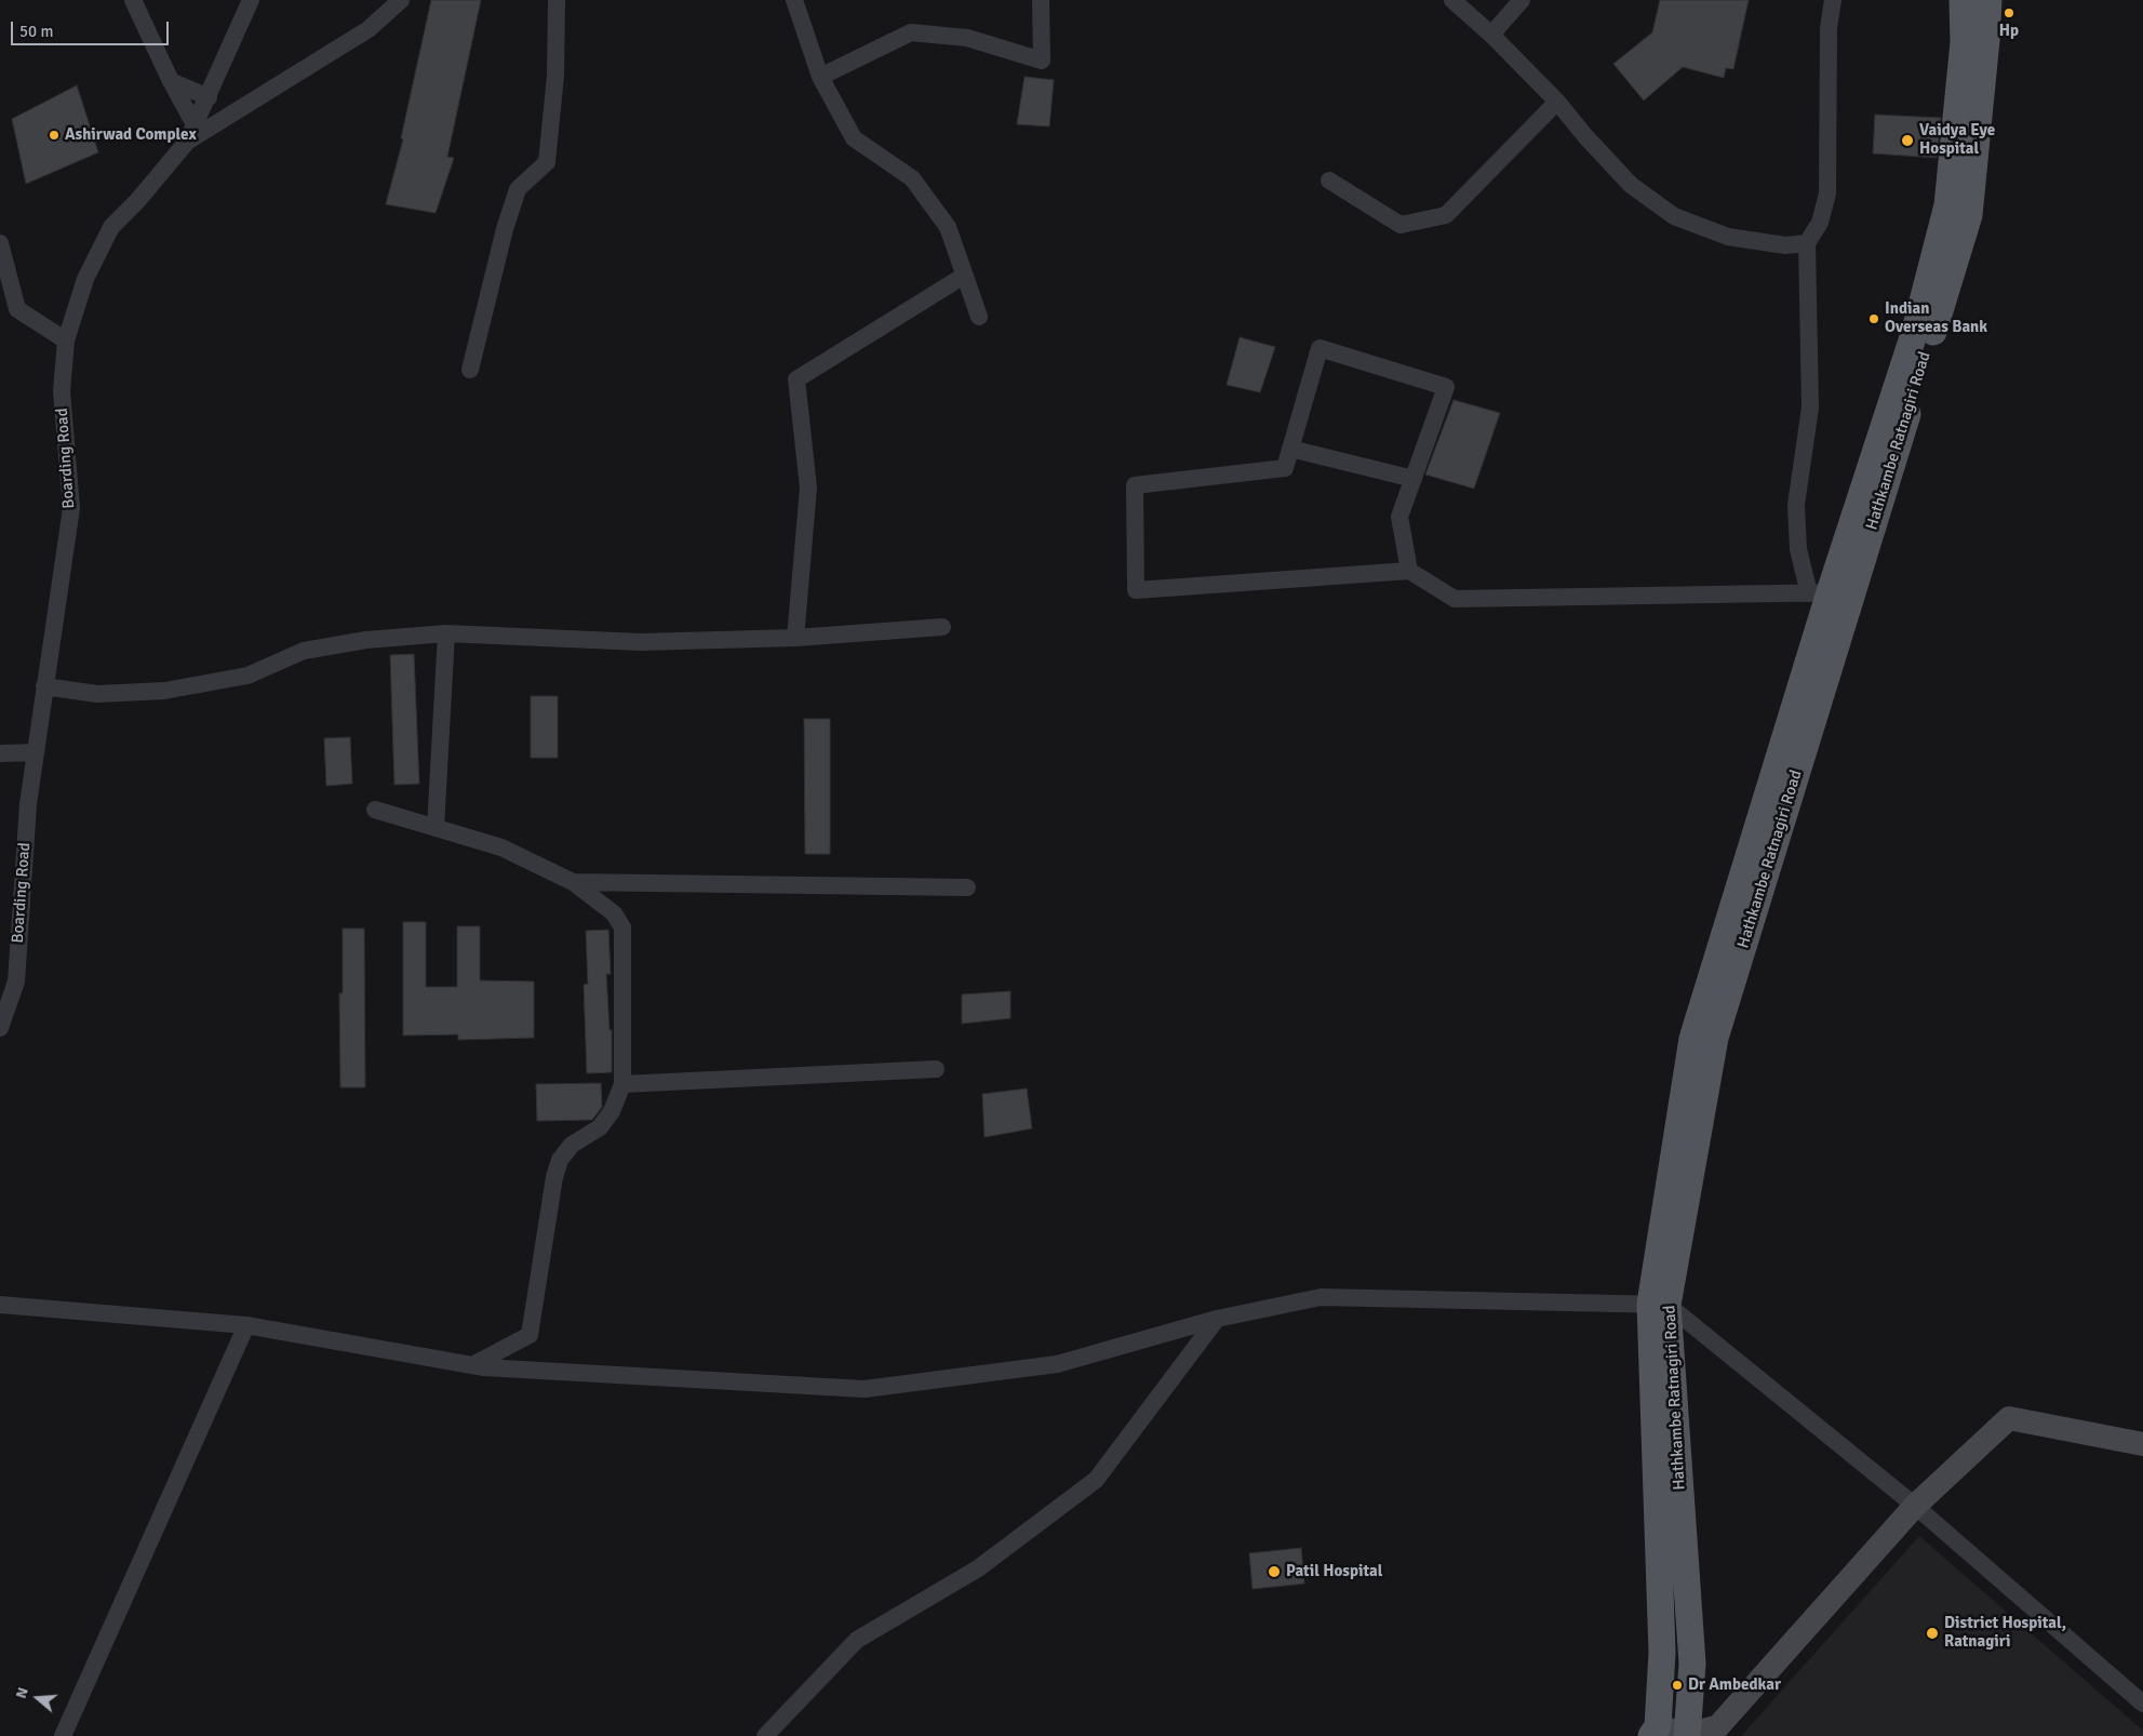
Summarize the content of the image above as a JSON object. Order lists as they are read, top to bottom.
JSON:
{
  "streets": {
    "main road": ["Hathkambe Ratnagiri Road"],
    "street": ["Boarding Road"]
  },
  "places": [
    "Hp",
    "Ashirwad Complex",
    "Vaidya Eye Hospital",
    "Indian Overseas Bank",
    "Patil Hospital",
    "District Hospital, Ratnagiri",
    "Dr Ambedkar"
  ],
  "scale_bar": "50 m",
  "north": "left"
}
